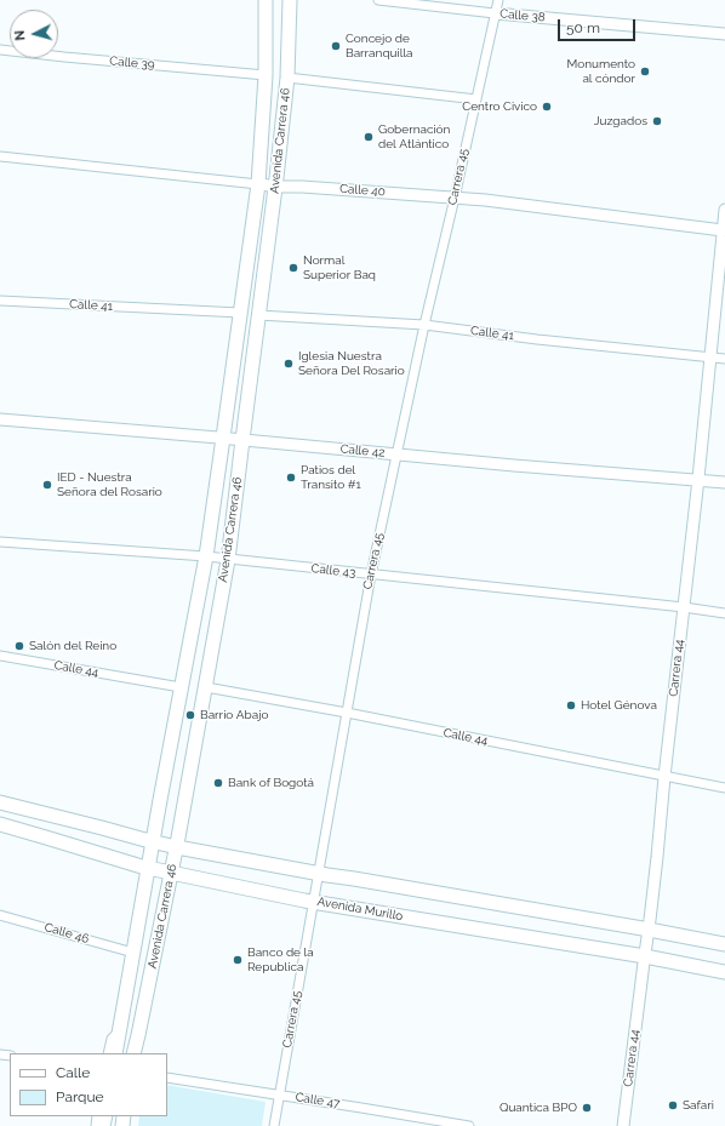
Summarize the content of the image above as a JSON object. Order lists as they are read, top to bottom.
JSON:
{
  "streets": {
    "main road": ["Avenida Carrera 46", "Avenida Murillo"],
    "street": [
      "Calle 38",
      "Calle 39",
      "Carrera 45",
      "Calle 40",
      "Calle 41",
      "Calle 42",
      "Calle 43",
      "Carrera 44",
      "Calle 44",
      "Calle 46",
      "Calle 47"
    ]
  },
  "crossings": [
    ["Calle 38", "Carrera 45"],
    ["Calle 39", "Avenida Carrera 46"],
    ["Avenida Carrera 46", "Calle 40"],
    ["Avenida Carrera 46", "Calle 41"],
    ["Avenida Carrera 46", "Calle 42"],
    ["Avenida Carrera 46", "Calle 43"],
    ["Avenida Carrera 46", "Calle 44"],
    ["Avenida Carrera 46", "Avenida Murillo"],
    ["Avenida Carrera 46", "Calle 46"],
    ["Carrera 45", "Calle 40"],
    ["Carrera 45", "Calle 41"],
    ["Carrera 45", "Calle 42"],
    ["Carrera 45", "Calle 43"],
    ["Carrera 45", "Calle 44"],
    ["Carrera 45", "Avenida Murillo"],
    ["Carrera 45", "Calle 47"],
    ["Calle 40", "Carrera 44"],
    ["Calle 41", "Carrera 44"],
    ["Calle 42", "Carrera 44"],
    ["Calle 43", "Carrera 44"],
    ["Carrera 44", "Calle 44"],
    ["Carrera 44", "Avenida Murillo"]
  ],
  "places": [
    "Concejo de Barranquilla",
    "Monumento al cóndor",
    "Centro Civico",
    "Juzgados",
    "Gobernación del Atlántico",
    "Normal Superior Baq",
    "Iglesia Nuestra Señora Del Rosario",
    "Patios del Transito #1",
    "IED - Nuestra Señora del Rosario",
    "Salón del Reino",
    "Hotel Génova",
    "Barrio Abajo",
    "Bank of Bogotá",
    "Banco de la Republica",
    "Safari",
    "Quantica BPO"
  ],
  "legend": ["Calle", "Parque"],
  "scale_bar": "50 m",
  "north": "left"
}
